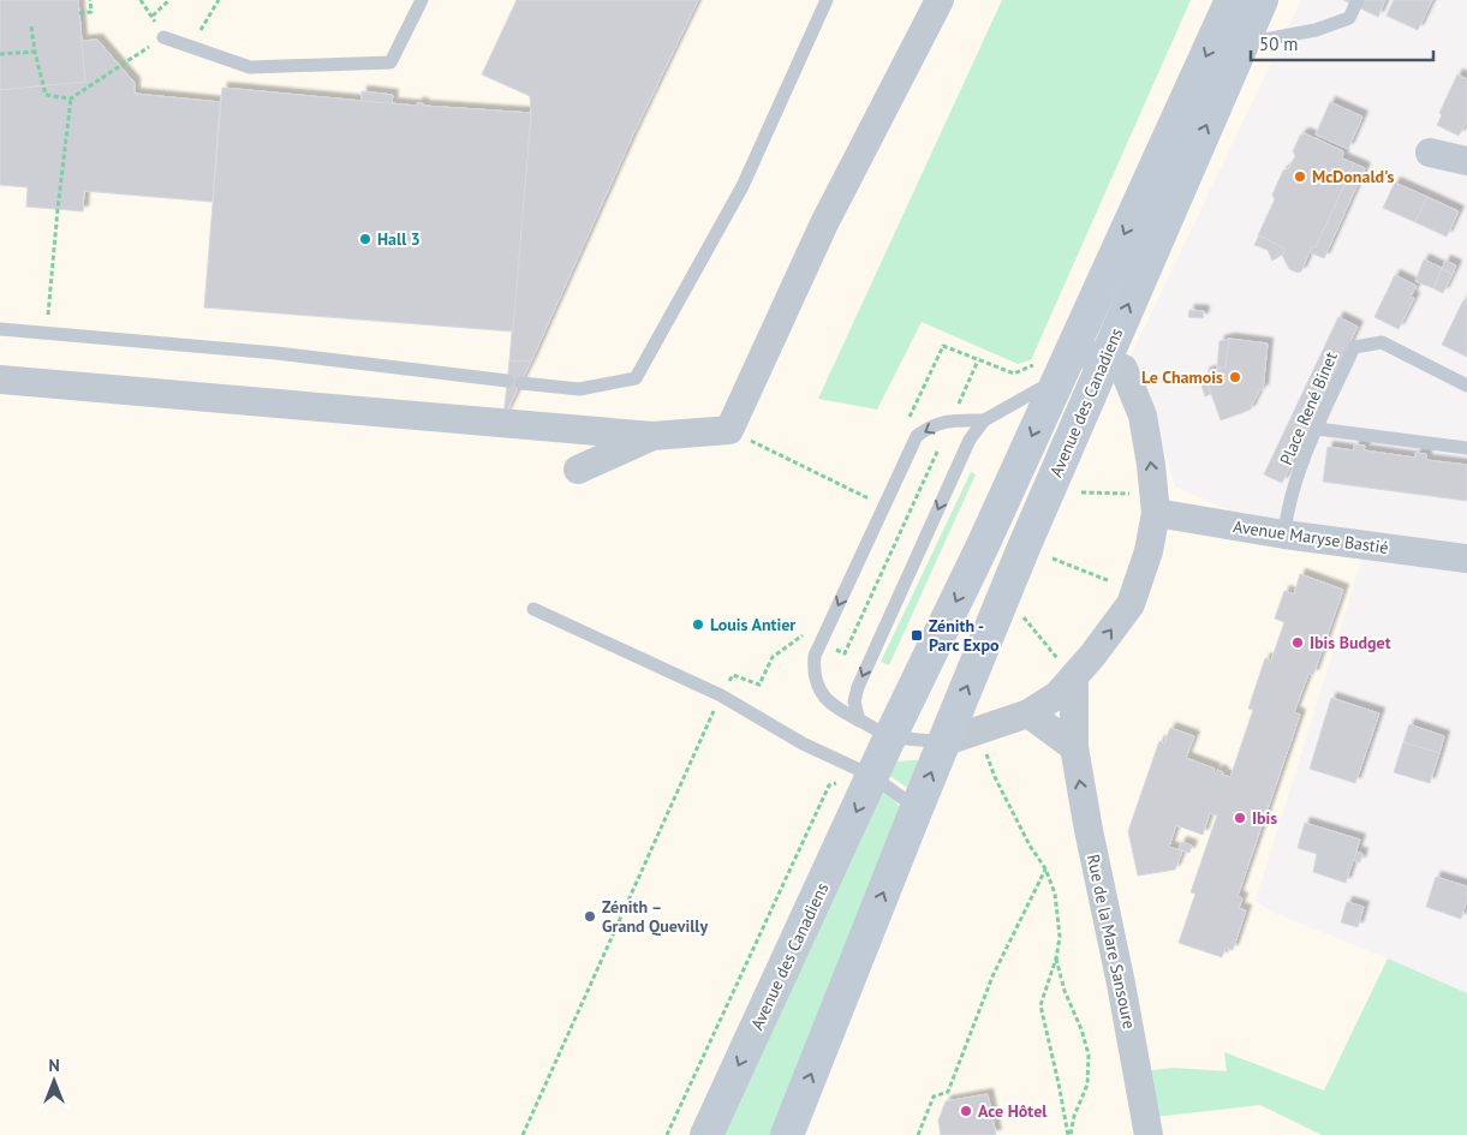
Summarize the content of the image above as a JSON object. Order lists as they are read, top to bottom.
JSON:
{
  "streets": {
    "main road": ["Avenue des Canadiens"],
    "street": ["Avenue Maryse Bastié", "Rue de la Mare Sansoure"],
    "lane": ["Place René Binet"]
  },
  "crossings": [
    ["Place René Binet", "Avenue Maryse Bastié"]
  ],
  "one_way": ["Rue de la Mare Sansoure"],
  "places": {
    "other": [
      "McDonald's",
      "Hall 3",
      "Le Chamois",
      "Louis Antier",
      "Ibis Budget",
      "Ibis",
      "Zénith – Grand Quevilly",
      "Ace Hôtel"
    ],
    "transit": ["Zénith - Parc Expo"]
  },
  "scale_bar": "50 m",
  "north": "top"
}
